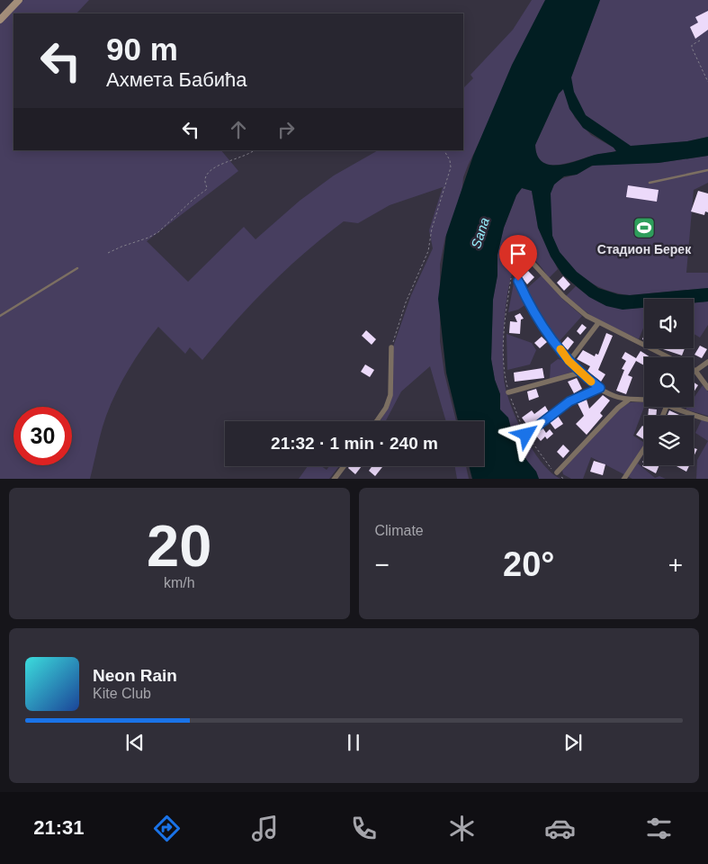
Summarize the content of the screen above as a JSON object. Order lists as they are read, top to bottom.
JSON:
{
  "water": ["Sana"],
  "places": {
    "sports": ["Стадион Берек"]
  },
  "page": {
    "turn": ["90 m", "Ахмета Бабића"],
    "limit": "30",
    "trip": "21:32 · 1 min · 240 m",
    "tile": [
      ["20", "km/h"],
      "Climate"
    ],
    "heat": ["−", "20°", "+"],
    "song": ["Neon Rain", "Kite Club"],
    "tabs": "21:31"
  }
}
